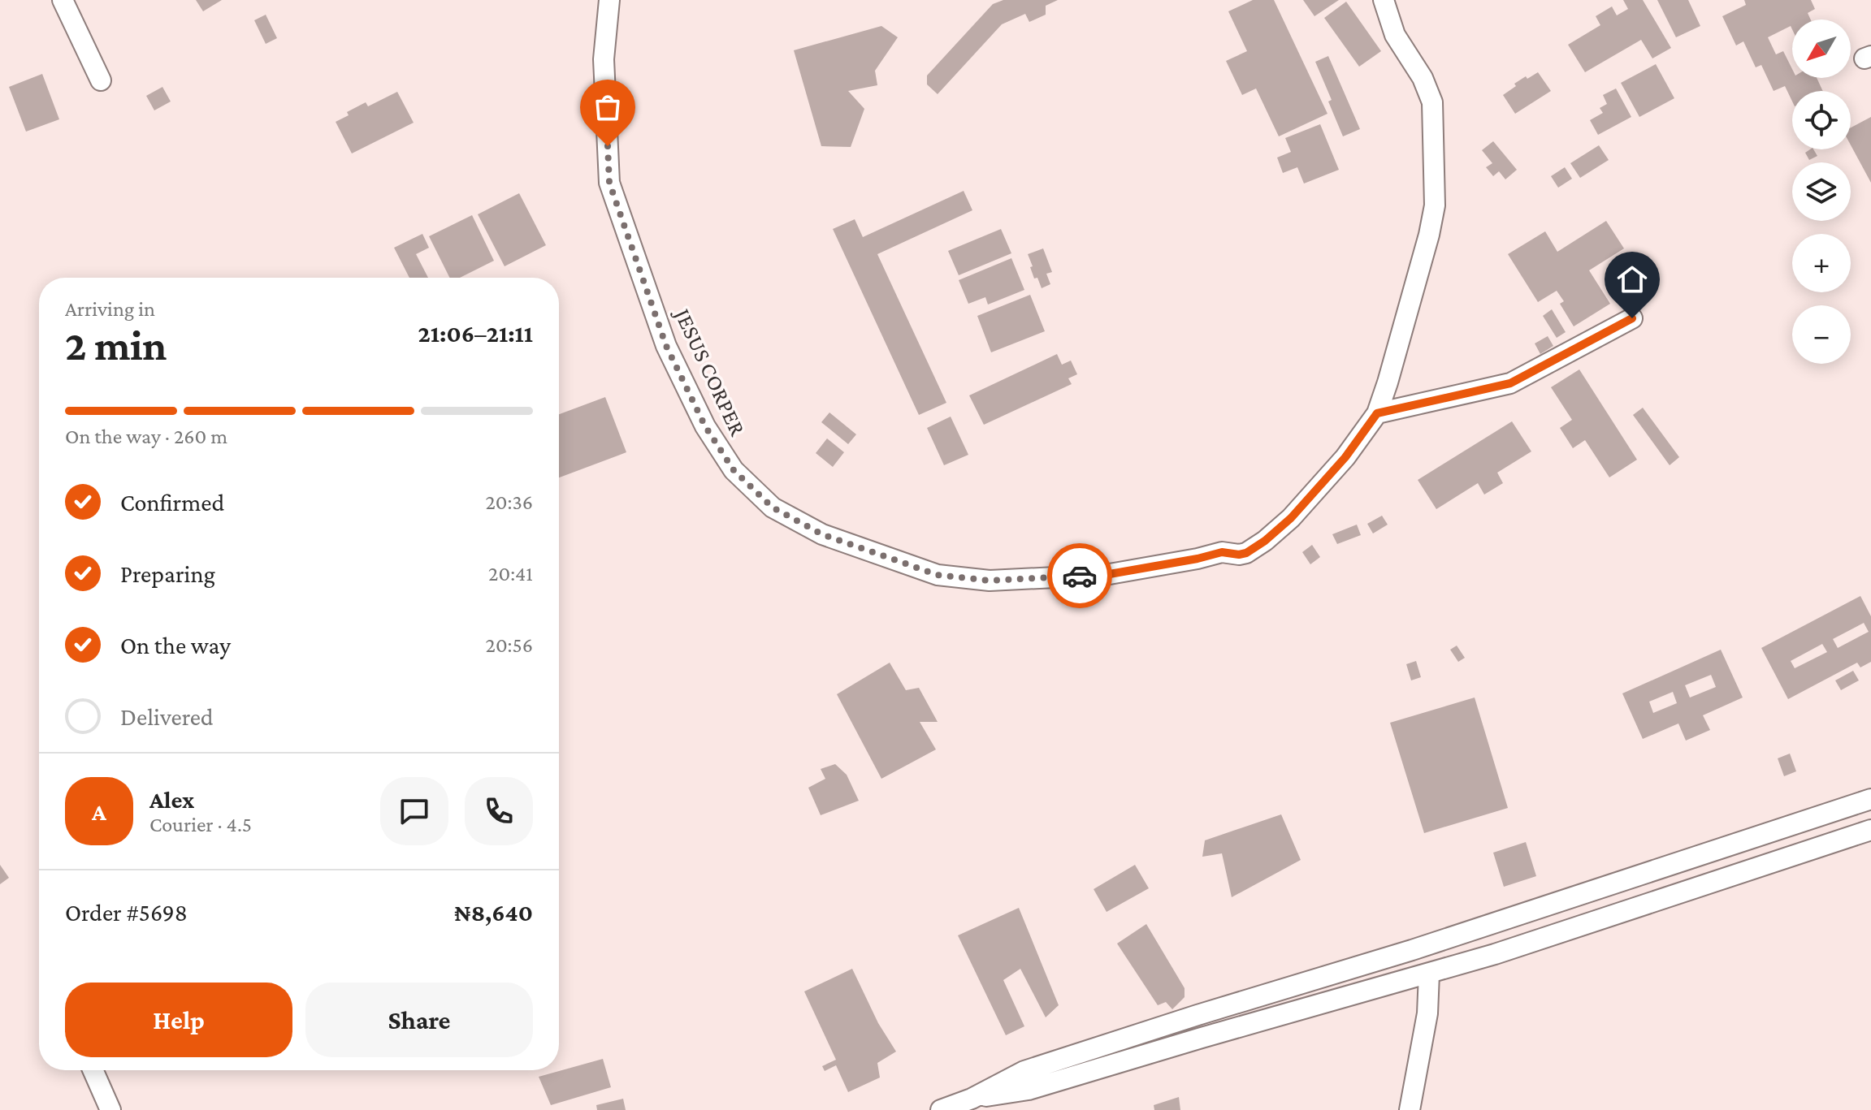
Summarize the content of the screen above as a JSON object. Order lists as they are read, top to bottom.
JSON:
{
  "streets": {
    "street": ["JESUS CORPER"]
  },
  "north": "bottom left",
  "page": {
    "map_buttons": ["+", "−"],
    "heading": ["2 min", "Arriving in", "21:06–21:11"],
    "panel": [
      "Alex",
      "Courier · 4.5",
      "Order #5698",
      "₦8,640"
    ],
    "bar": "On the way · 260 m",
    "list": [
      ["Confirmed", "20:36"],
      ["Preparing", "20:41"],
      ["On the way", "20:56"],
      "Delivered"
    ],
    "round": "A",
    "buttons": ["Help", "Share"]
  }
}
